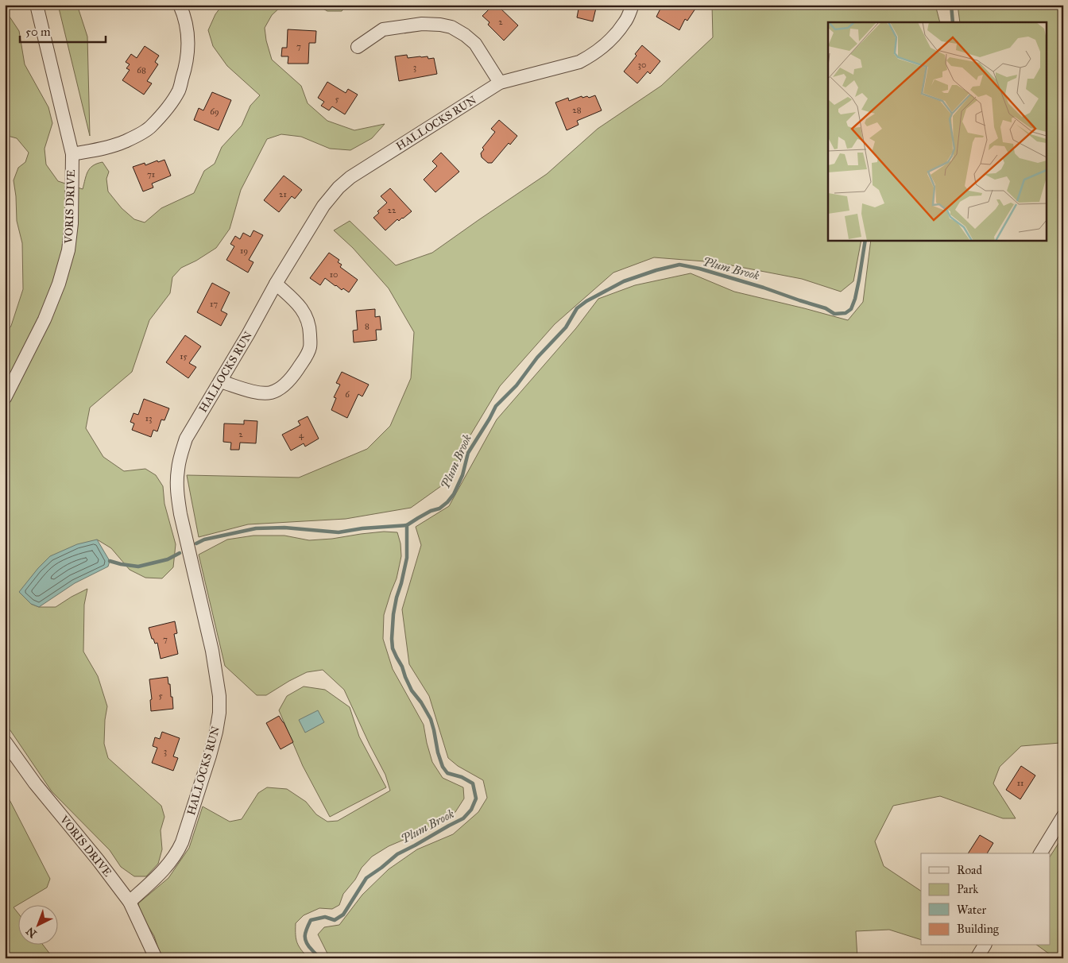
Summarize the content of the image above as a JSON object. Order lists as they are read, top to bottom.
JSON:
{
  "streets": {
    "street": ["HALLOCKS RUN", "VORIS DRIVE"]
  },
  "crossings": [
    ["HALLOCKS RUN", "VORIS DRIVE"]
  ],
  "water": ["Plum Brook"],
  "house_numbers": [
    "2",
    "7",
    "30",
    "3",
    "68",
    "5",
    "28",
    "69",
    "71",
    "21",
    "22",
    "19",
    "10",
    "17",
    "8",
    "15",
    "6",
    "13",
    "2",
    "4",
    "7",
    "5",
    "3",
    "11"
  ],
  "legend": [
    "Road",
    "Park",
    "Water",
    "Building"
  ],
  "scale_bar": "50 m",
  "north": "bottom left"
}
